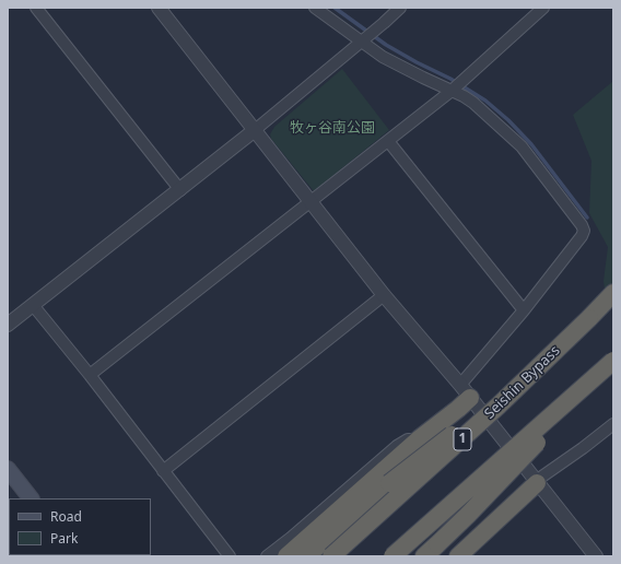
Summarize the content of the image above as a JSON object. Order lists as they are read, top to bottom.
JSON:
{
  "streets": {
    "highway": ["Seishin Bypass", "1"]
  },
  "crossings": [
    ["Seishin Bypass", "1"]
  ],
  "parks": ["牧ヶ谷南公園"],
  "legend": ["Road", "Park"]
}
